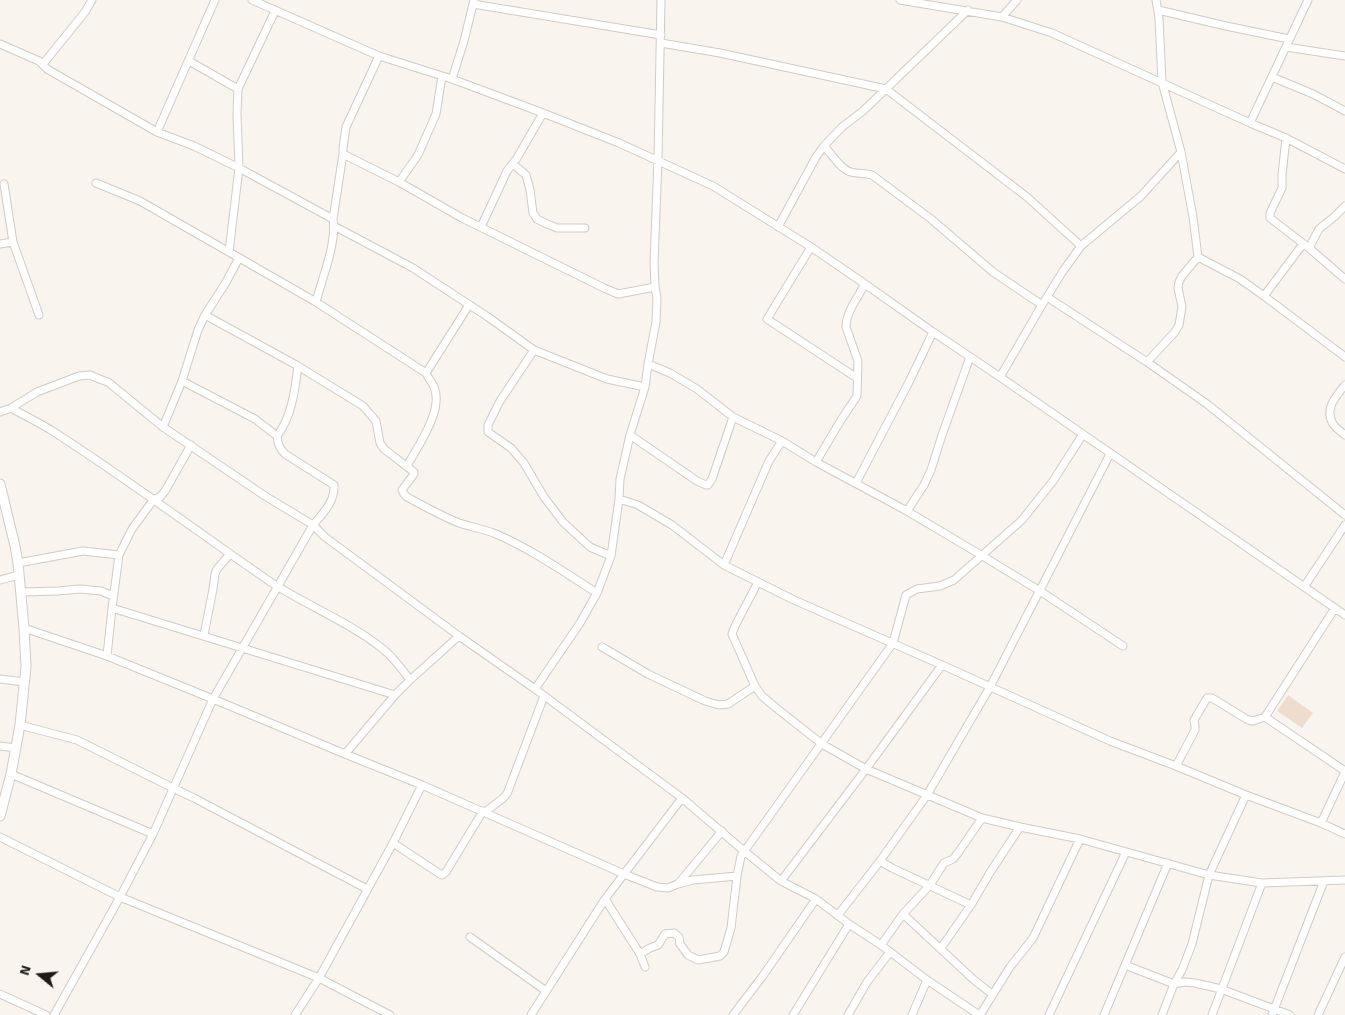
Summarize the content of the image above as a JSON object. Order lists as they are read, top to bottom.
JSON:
{
  "north": "left"
}
